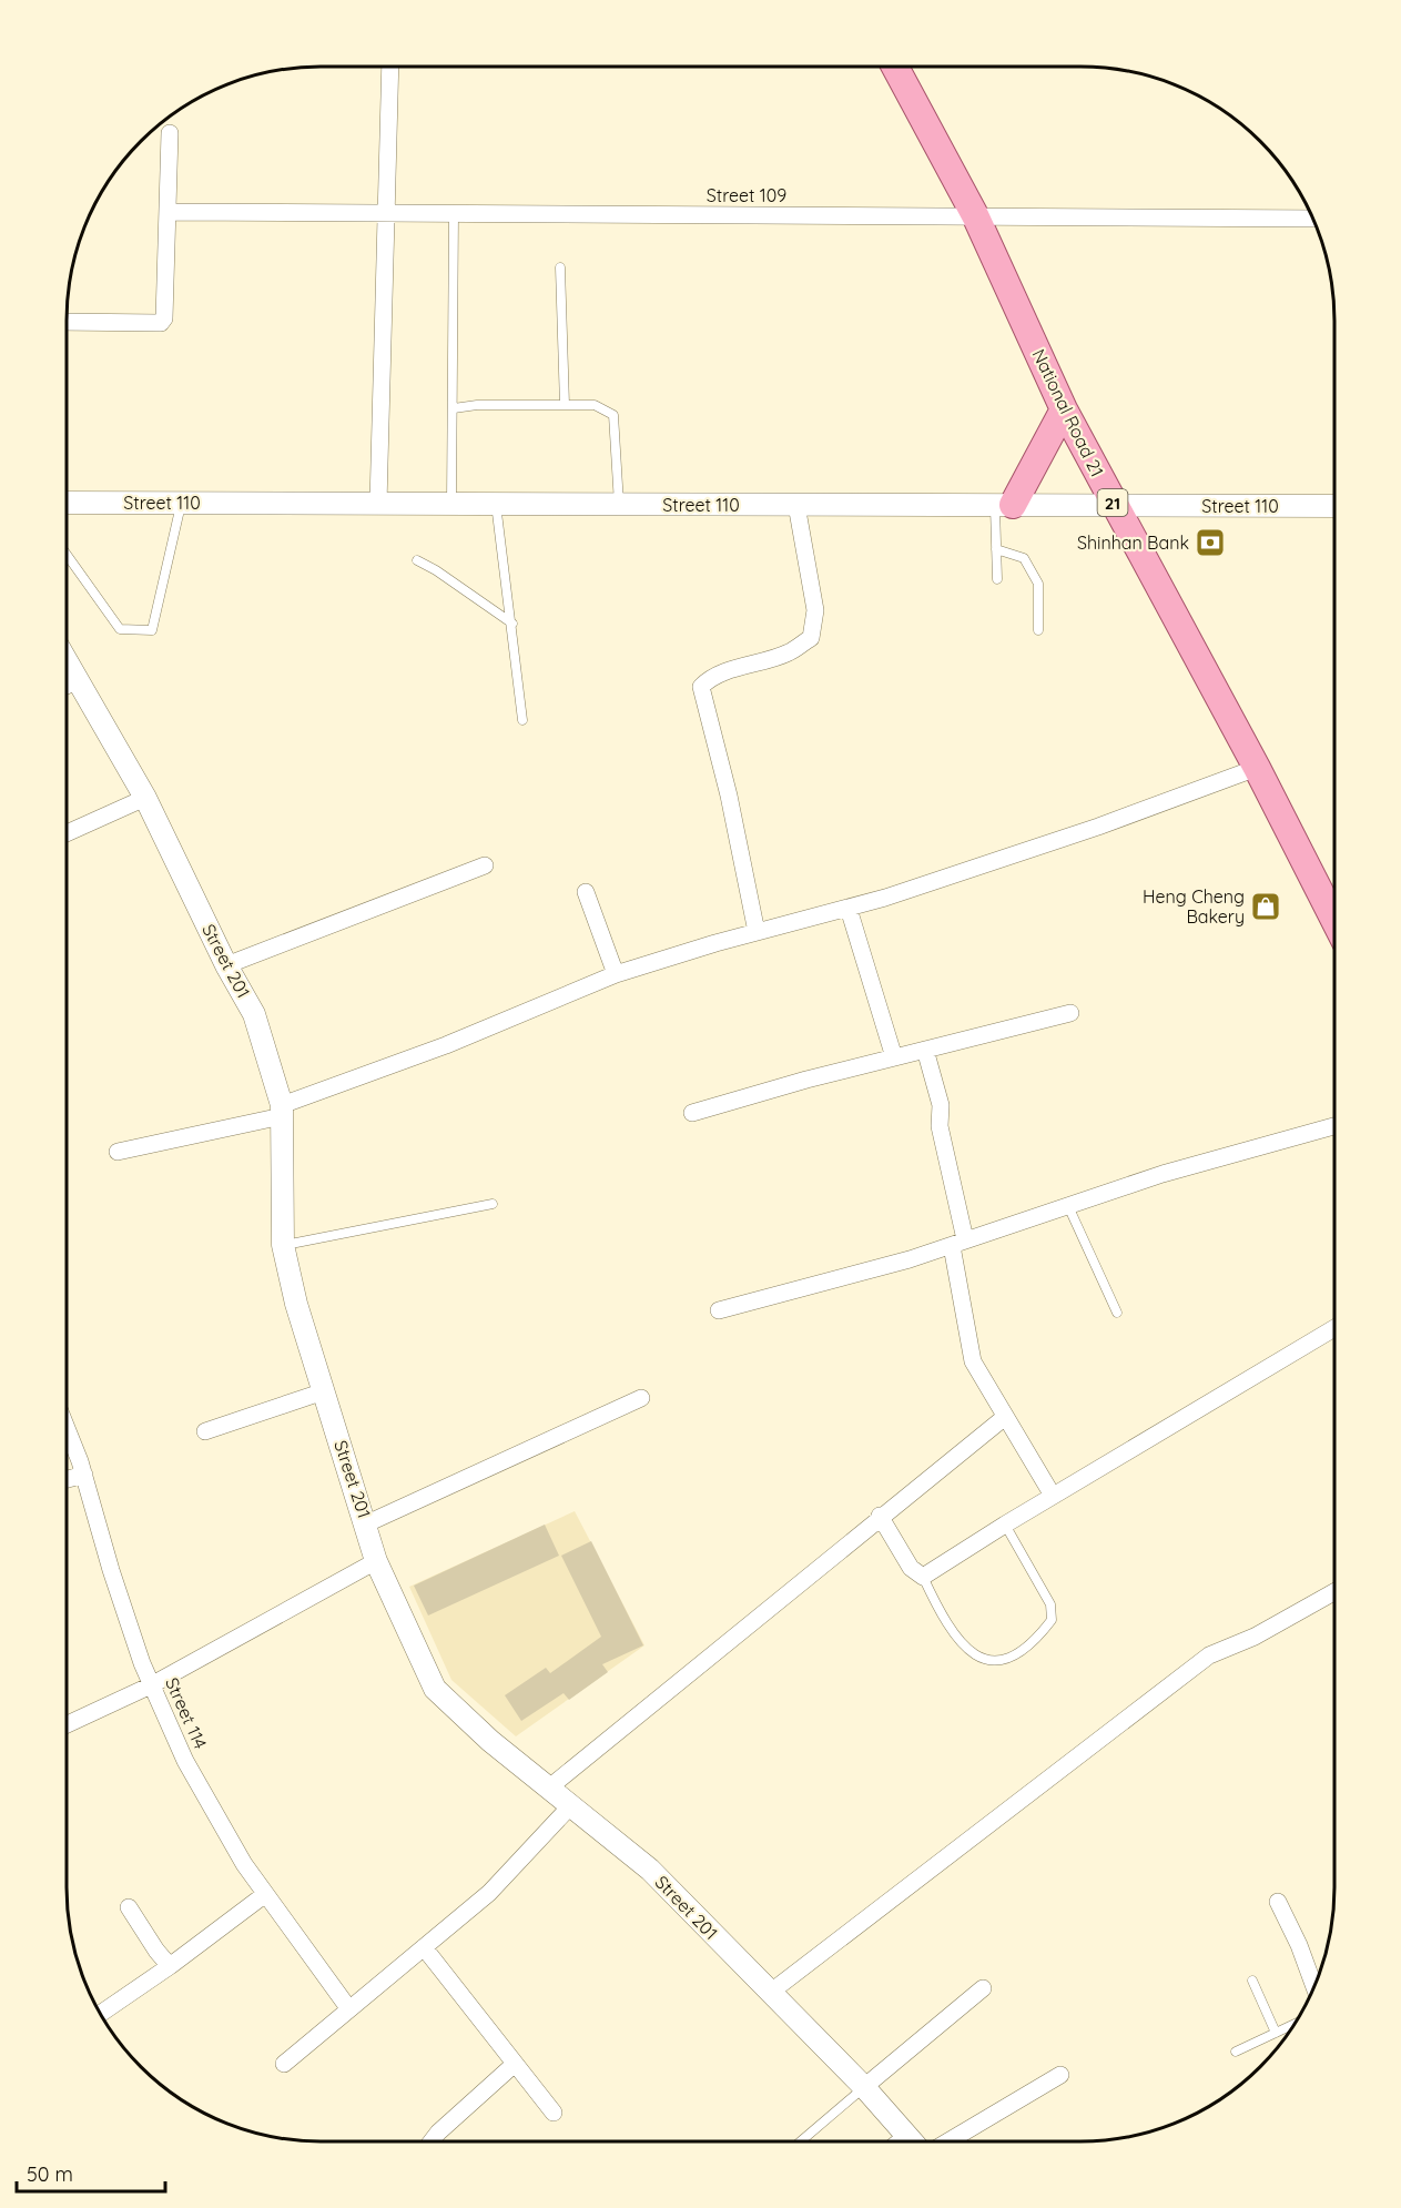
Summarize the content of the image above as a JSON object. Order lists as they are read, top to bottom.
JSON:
{
  "streets": {
    "main road": ["National Road 21", "21"],
    "street": [
      "Street 109",
      "Street 110",
      "Street 201",
      "Street 114"
    ]
  },
  "crossings": [
    ["Street 109", "National Road 21"],
    ["National Road 21", "Street 110"]
  ],
  "places": {
    "bank": ["Shinhan Bank"],
    "shop": ["Heng Cheng Bakery"]
  },
  "scale_bar": "50 m"
}
